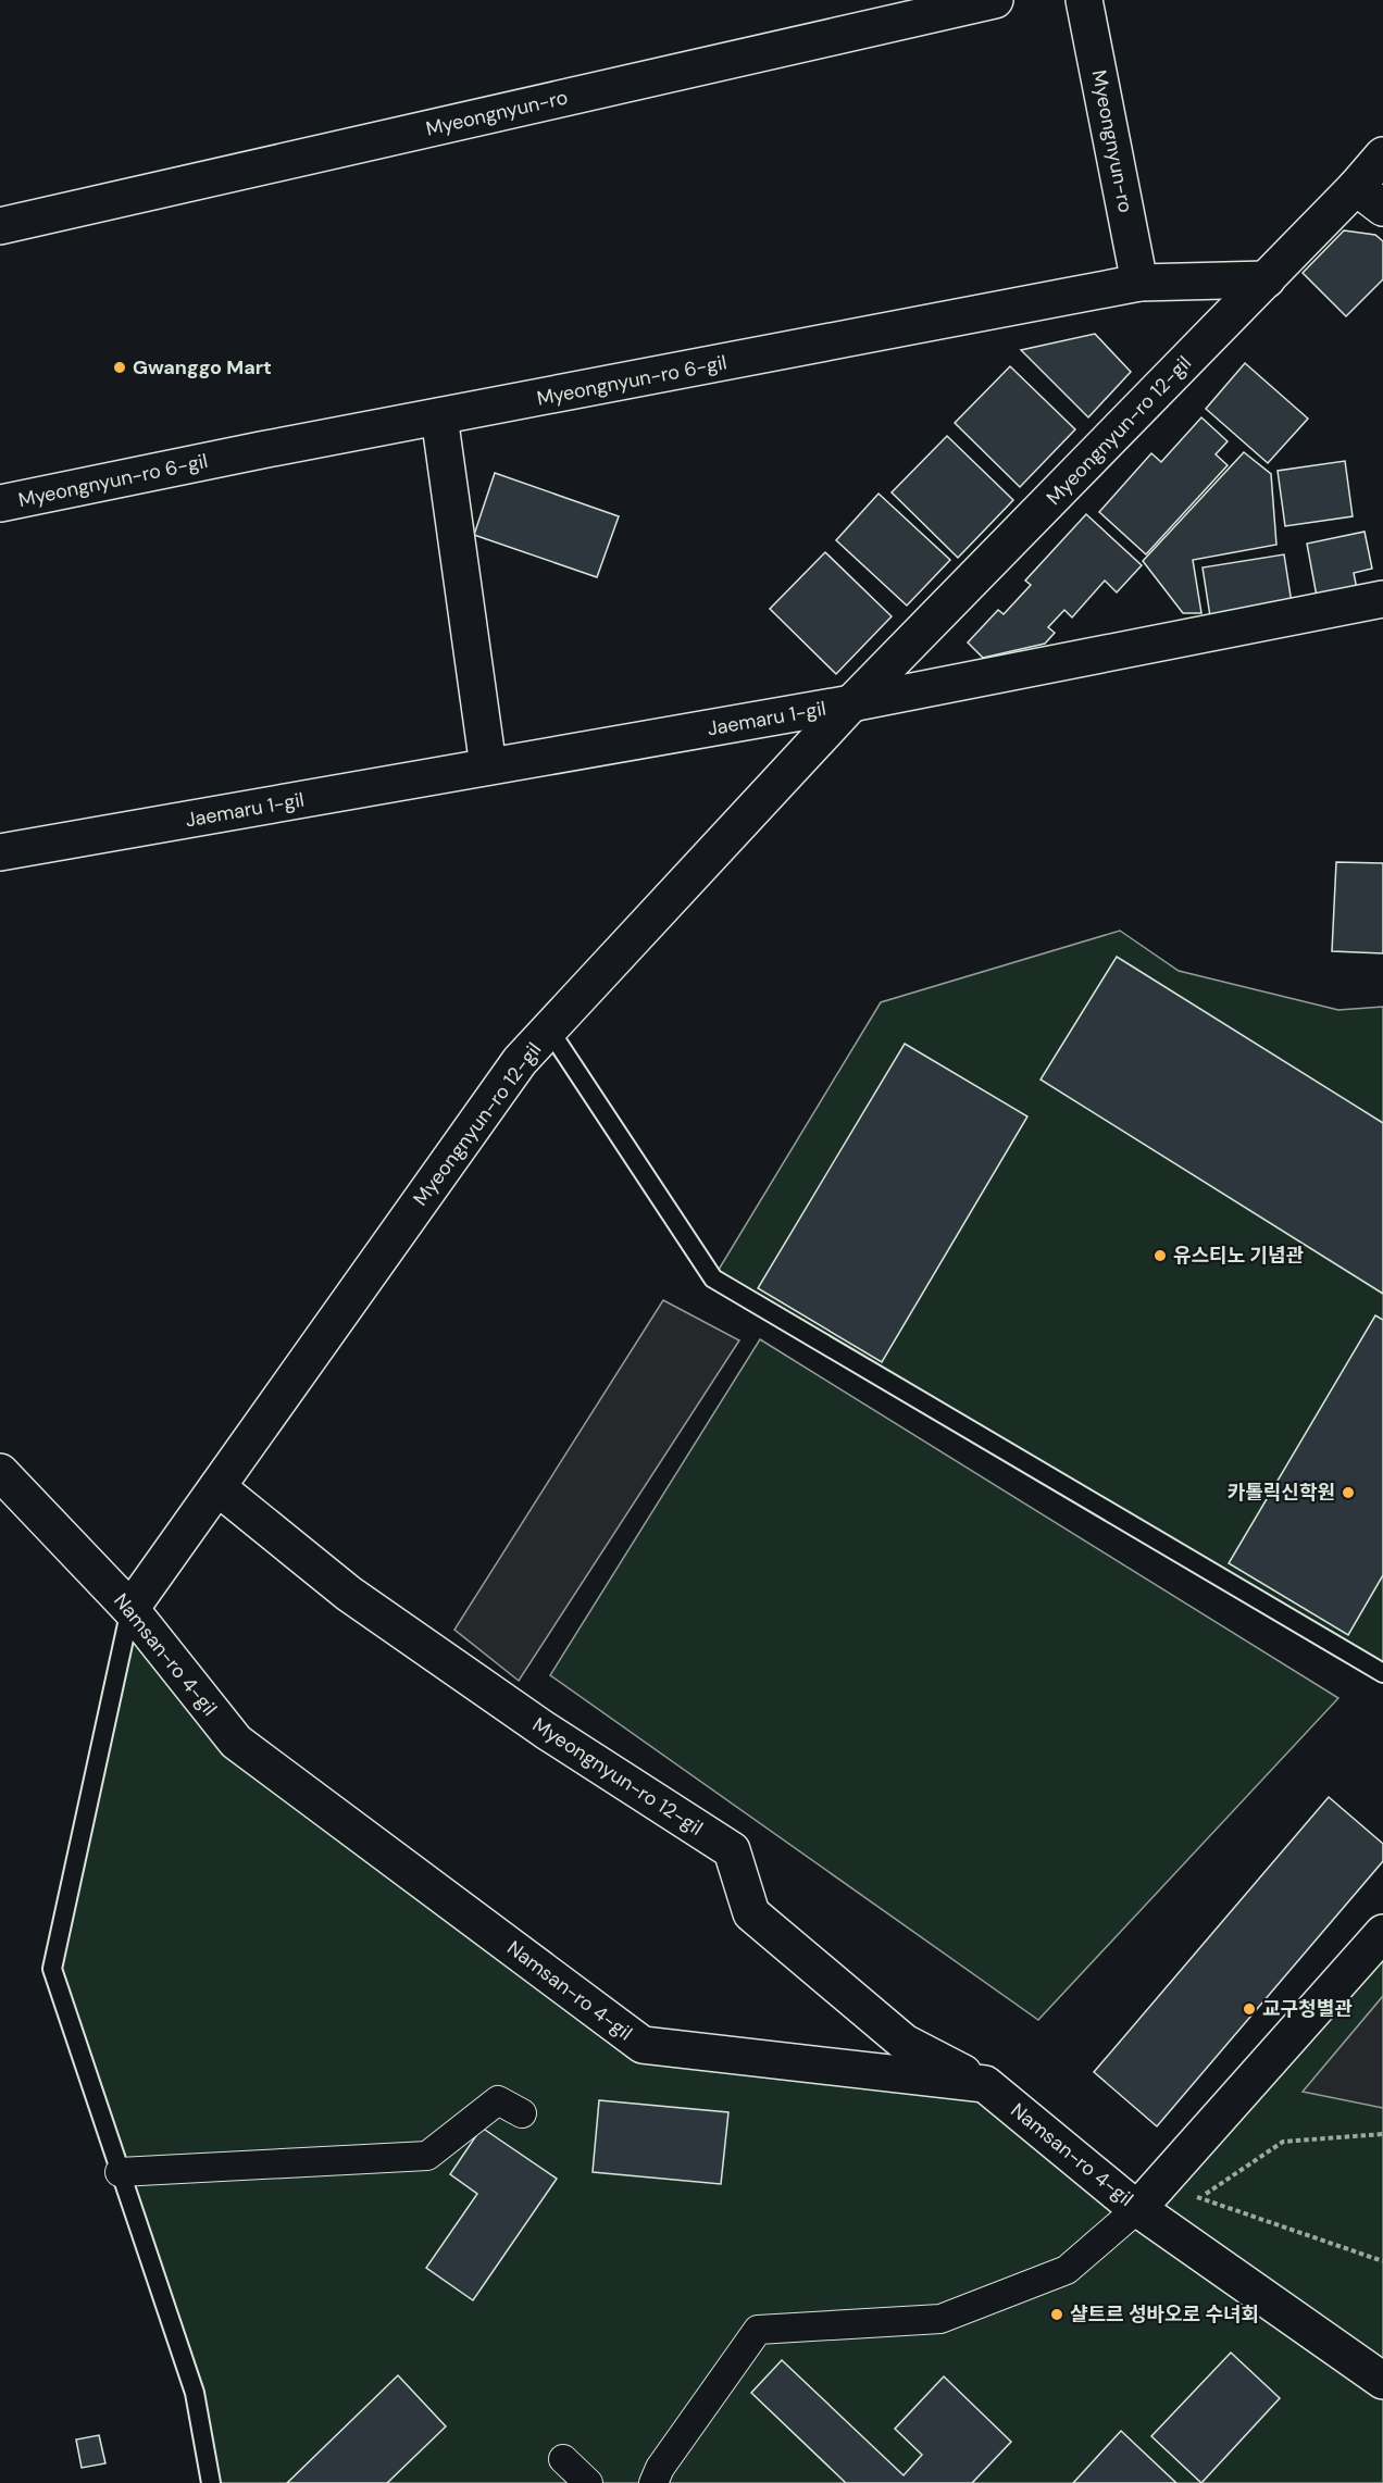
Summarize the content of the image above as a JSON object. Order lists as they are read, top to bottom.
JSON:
{
  "streets": {
    "street": [
      "Myeongnyun-ro",
      "Myeongnyun-ro 6-gil",
      "Myeongnyun-ro 12-gil",
      "Jaemaru 1-gil",
      "Namsan-ro 4-gil"
    ]
  },
  "crossings": [
    ["Myeongnyun-ro", "Myeongnyun-ro 6-gil"],
    ["Myeongnyun-ro 6-gil", "Myeongnyun-ro 12-gil"],
    ["Myeongnyun-ro 12-gil", "Jaemaru 1-gil"],
    ["Myeongnyun-ro 12-gil", "Namsan-ro 4-gil"]
  ],
  "places": [
    "Gwanggo Mart",
    "유스티노 기념관",
    "카톨릭신학원",
    "교구청별관",
    "샬트르 성바오로 수녀회"
  ]
}
